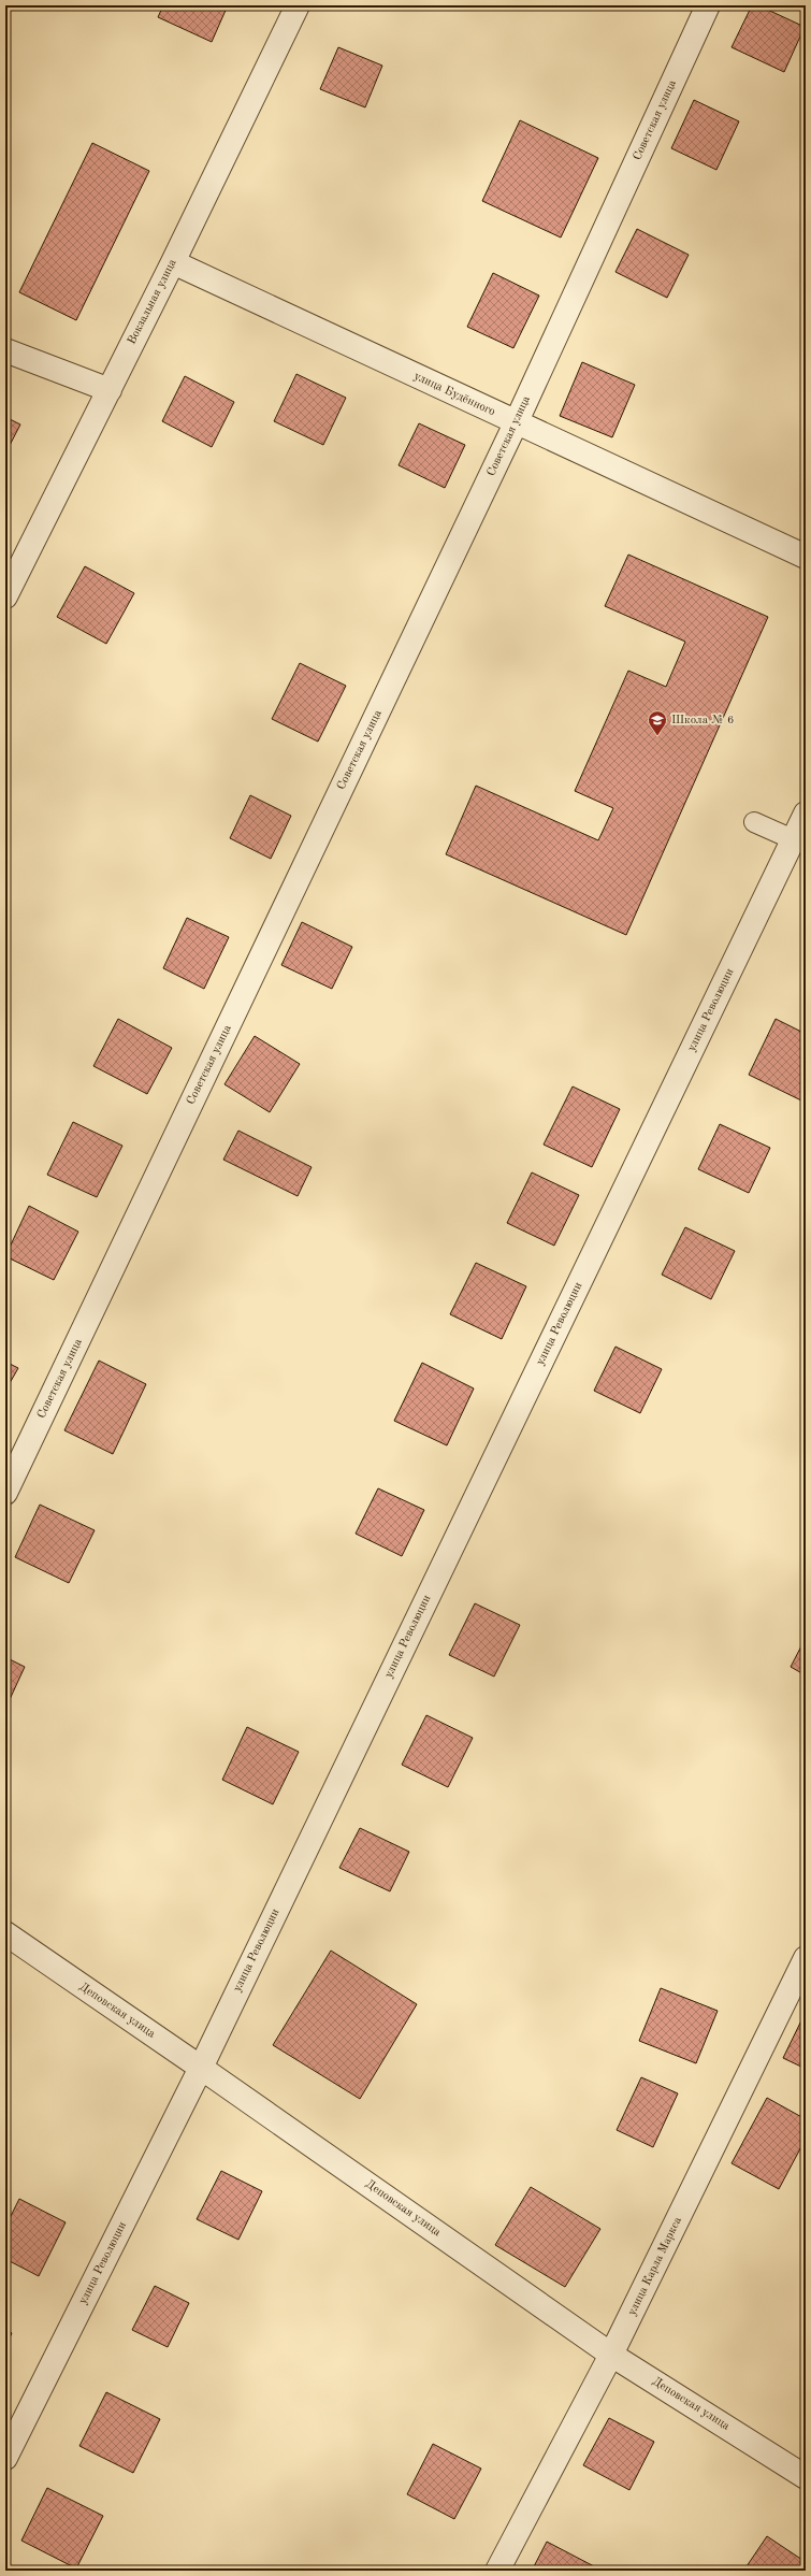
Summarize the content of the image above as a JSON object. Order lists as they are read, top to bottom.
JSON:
{
  "streets": {
    "street": [
      "Советская улица",
      "Вокзальная улица",
      "улица Будённого",
      "улица Революции",
      "Деповская улица",
      "улица Карла Маркса"
    ]
  },
  "crossings": [
    ["Советская улица", "улица Будённого"],
    ["Вокзальная улица", "улица Будённого"],
    ["улица Революции", "Деповская улица"],
    ["Деповская улица", "улица Карла Маркса"]
  ],
  "places": {
    "school or university": ["Школа № 6"]
  }
}
